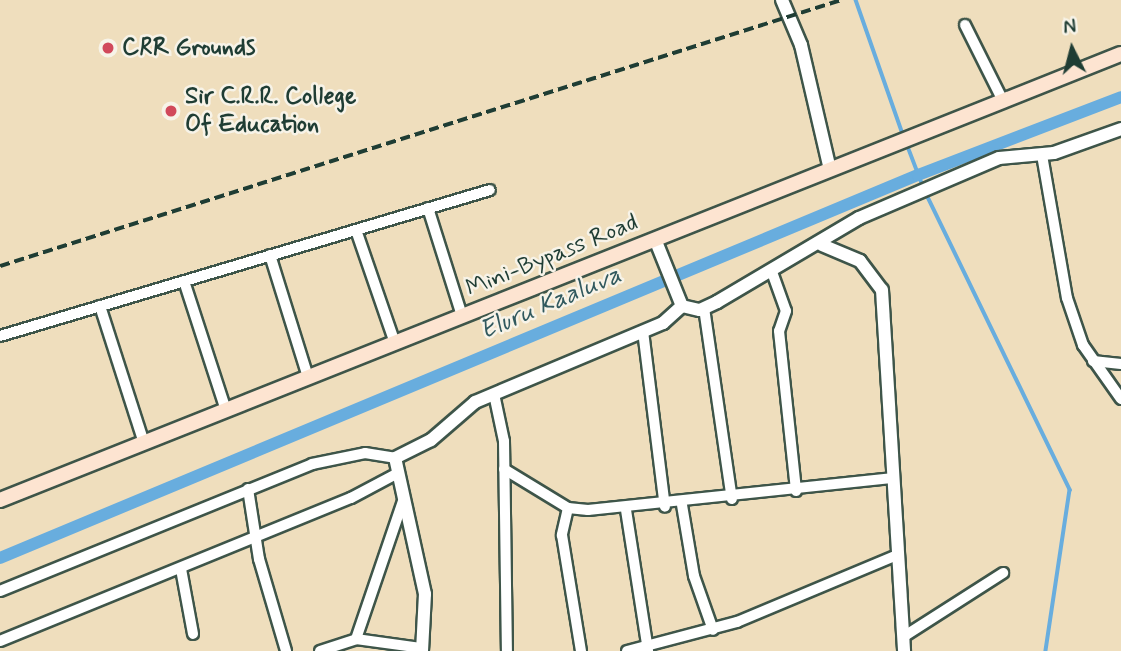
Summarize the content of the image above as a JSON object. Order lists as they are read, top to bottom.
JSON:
{
  "streets": {
    "main road": ["Mini-Bypass Road"]
  },
  "water": ["Eluru Kaaluva"],
  "places": ["CRR Grounds", "Sir C.R.R. College Of Education"],
  "north": "top"
}
